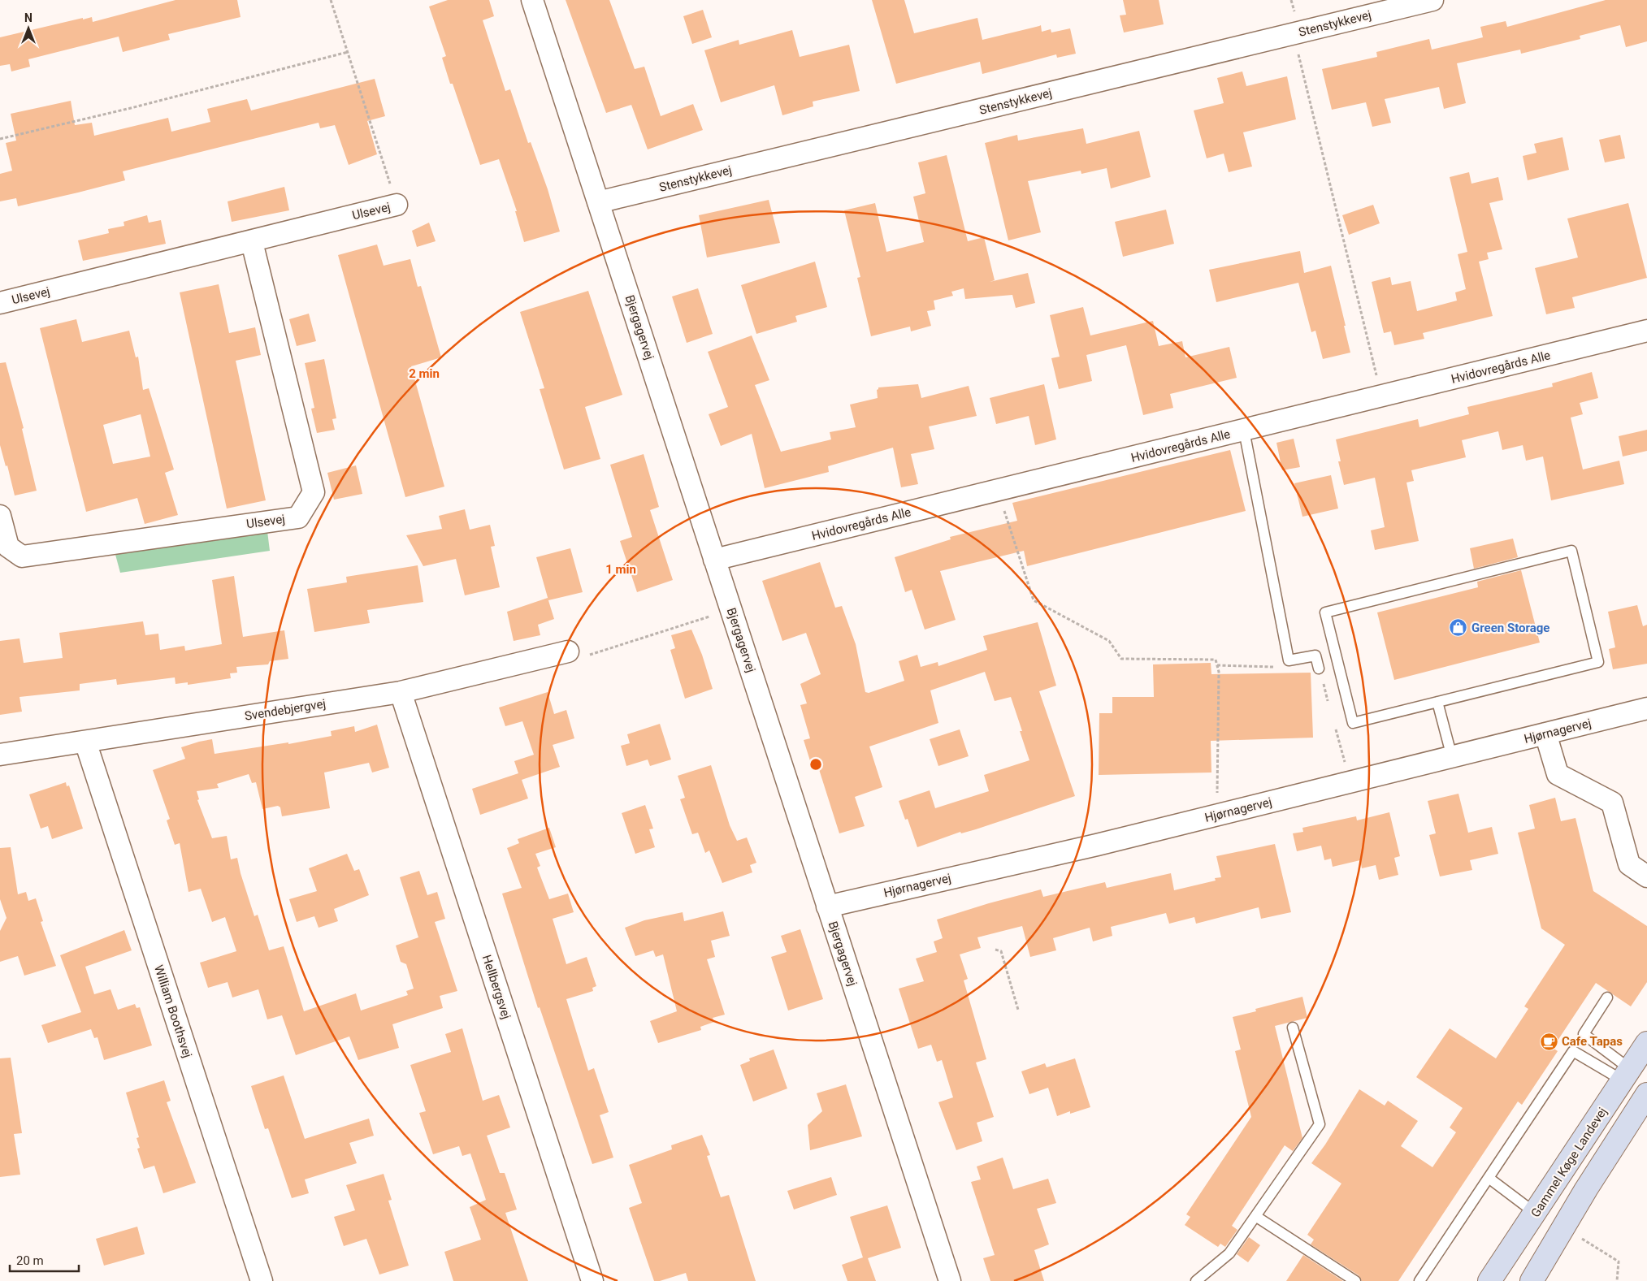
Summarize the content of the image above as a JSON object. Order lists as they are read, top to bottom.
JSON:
{
  "streets": {
    "main road": ["Gammel Køge Landevej"],
    "street": [
      "Stenstykkevej",
      "Ulsevej",
      "Bjergagervej",
      "Hvidovregårds Alle",
      "Svendebjergvej",
      "Hjørnagervej",
      "Hellbergsvej",
      "William Boothsvej"
    ]
  },
  "crossings": [
    ["Stenstykkevej", "Bjergagervej"],
    ["Bjergagervej", "Hvidovregårds Alle"],
    ["Bjergagervej", "Hjørnagervej"],
    ["Svendebjergvej", "Hellbergsvej"],
    ["Svendebjergvej", "William Boothsvej"]
  ],
  "places": {
    "shop": ["Green Storage"],
    "cafe": ["Cafe Tapas"]
  },
  "scale_bar": "20 m",
  "north": "top",
  "rings": ["2 min", "1 min"]
}
